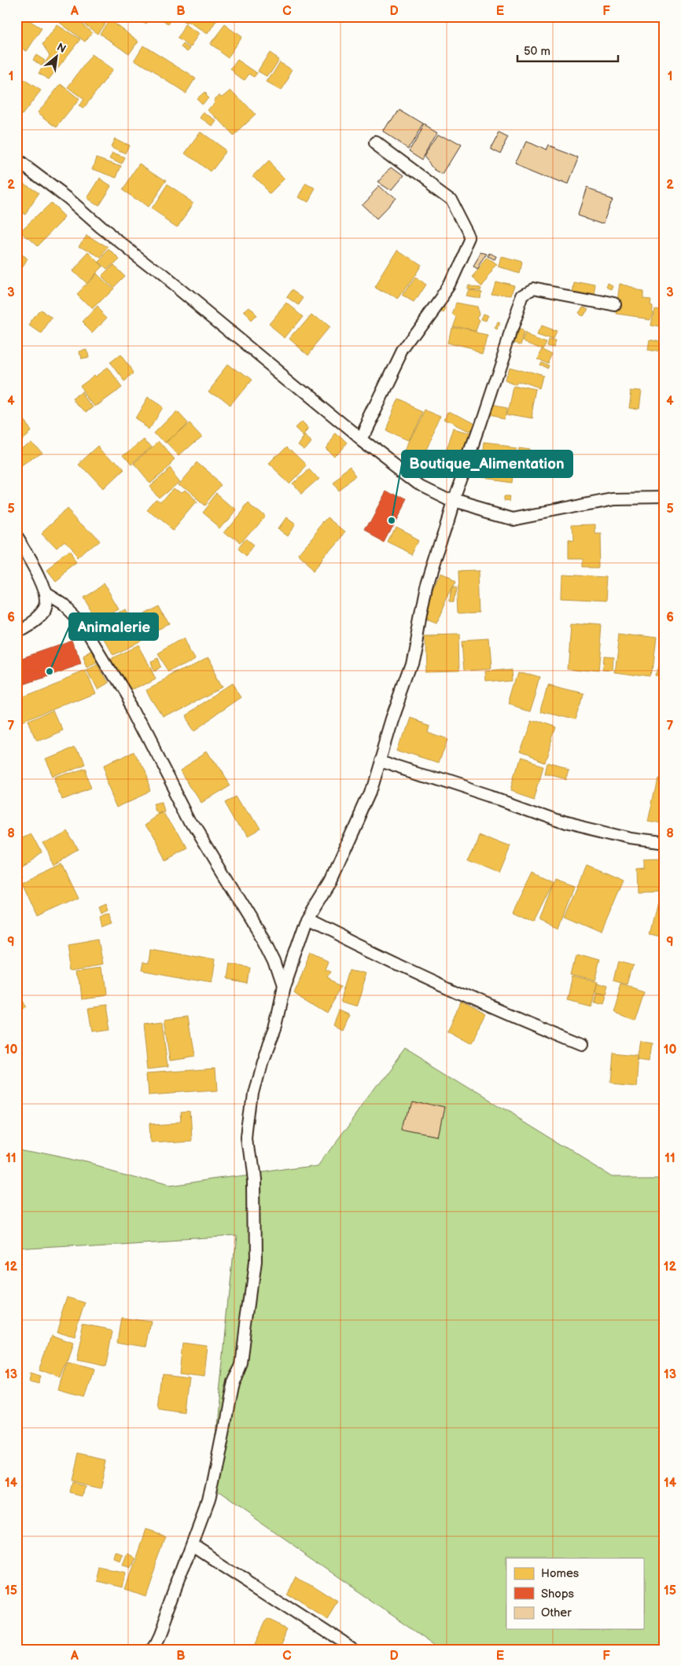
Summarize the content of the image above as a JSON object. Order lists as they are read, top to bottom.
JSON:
{
  "places": ["Boutique_Alimentation", "Animalerie"],
  "legend": ["Homes", "Shops", "Other"],
  "scale_bar": "50 m",
  "north": "top right",
  "grid": {
    "columns": [
      "A",
      "B",
      "C",
      "D",
      "E",
      "F"
    ],
    "rows": [
      "1",
      "2",
      "3",
      "4",
      "5",
      "6",
      "7",
      "8",
      "9",
      "10",
      "11",
      "12",
      "13",
      "14",
      "15"
    ]
  }
}
